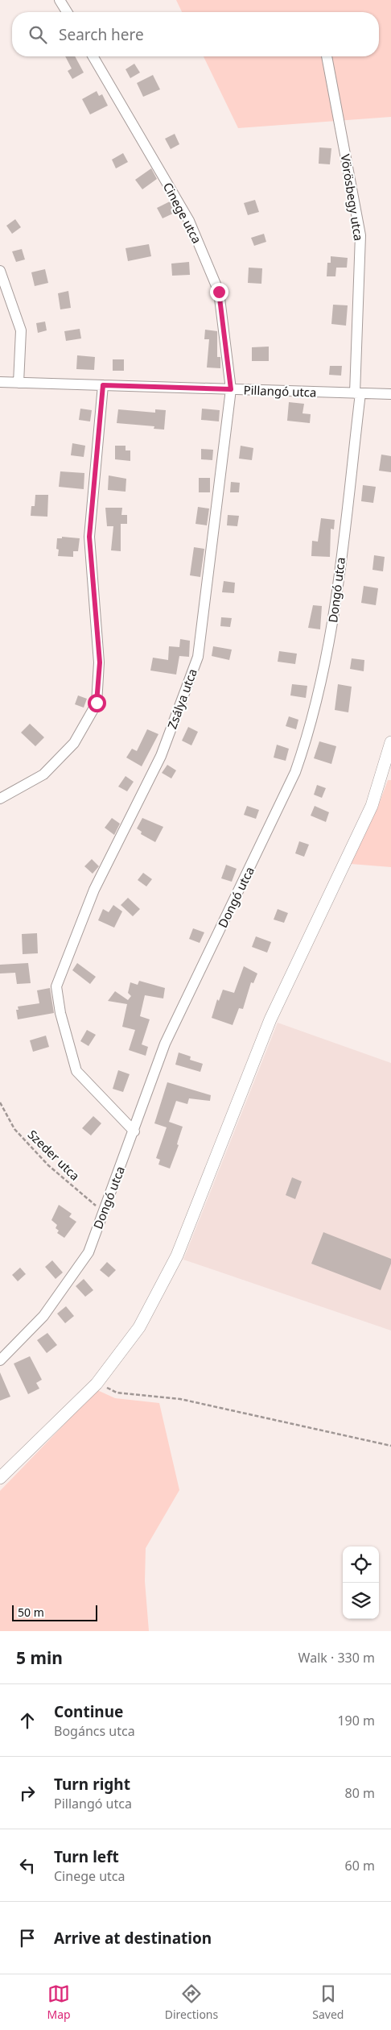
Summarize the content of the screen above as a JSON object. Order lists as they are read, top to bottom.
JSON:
{
  "streets": {
    "street": [
      "Vörösbegy utca",
      "Cinege utca",
      "Pillangó utca",
      "Dongó utca",
      "Zsálya utca"
    ],
    "path": ["Szeder utca"]
  },
  "crossings": [
    ["Vörösbegy utca", "Pillangó utca"],
    ["Vörösbegy utca", "Dongó utca"],
    ["Cinege utca", "Pillangó utca"],
    ["Cinege utca", "Zsálya utca"],
    ["Pillangó utca", "Dongó utca"],
    ["Pillangó utca", "Zsálya utca"],
    ["Dongó utca", "Zsálya utca"],
    ["Dongó utca", "Szeder utca"]
  ],
  "scale_bar": "50 m",
  "page": {
    "search": "Search here",
    "scale": "50 m",
    "heading": ["5 min", "Walk · 330 m"],
    "list": [
      ["Continue", "Bogáncs utca", "190 m"],
      ["Turn right", "Pillangó utca", "80 m"],
      ["Turn left", "Cinege utca", "60 m"],
      "Arrive at destination"
    ],
    "nav": ["Map", "Directions", "Saved"]
  }
}
